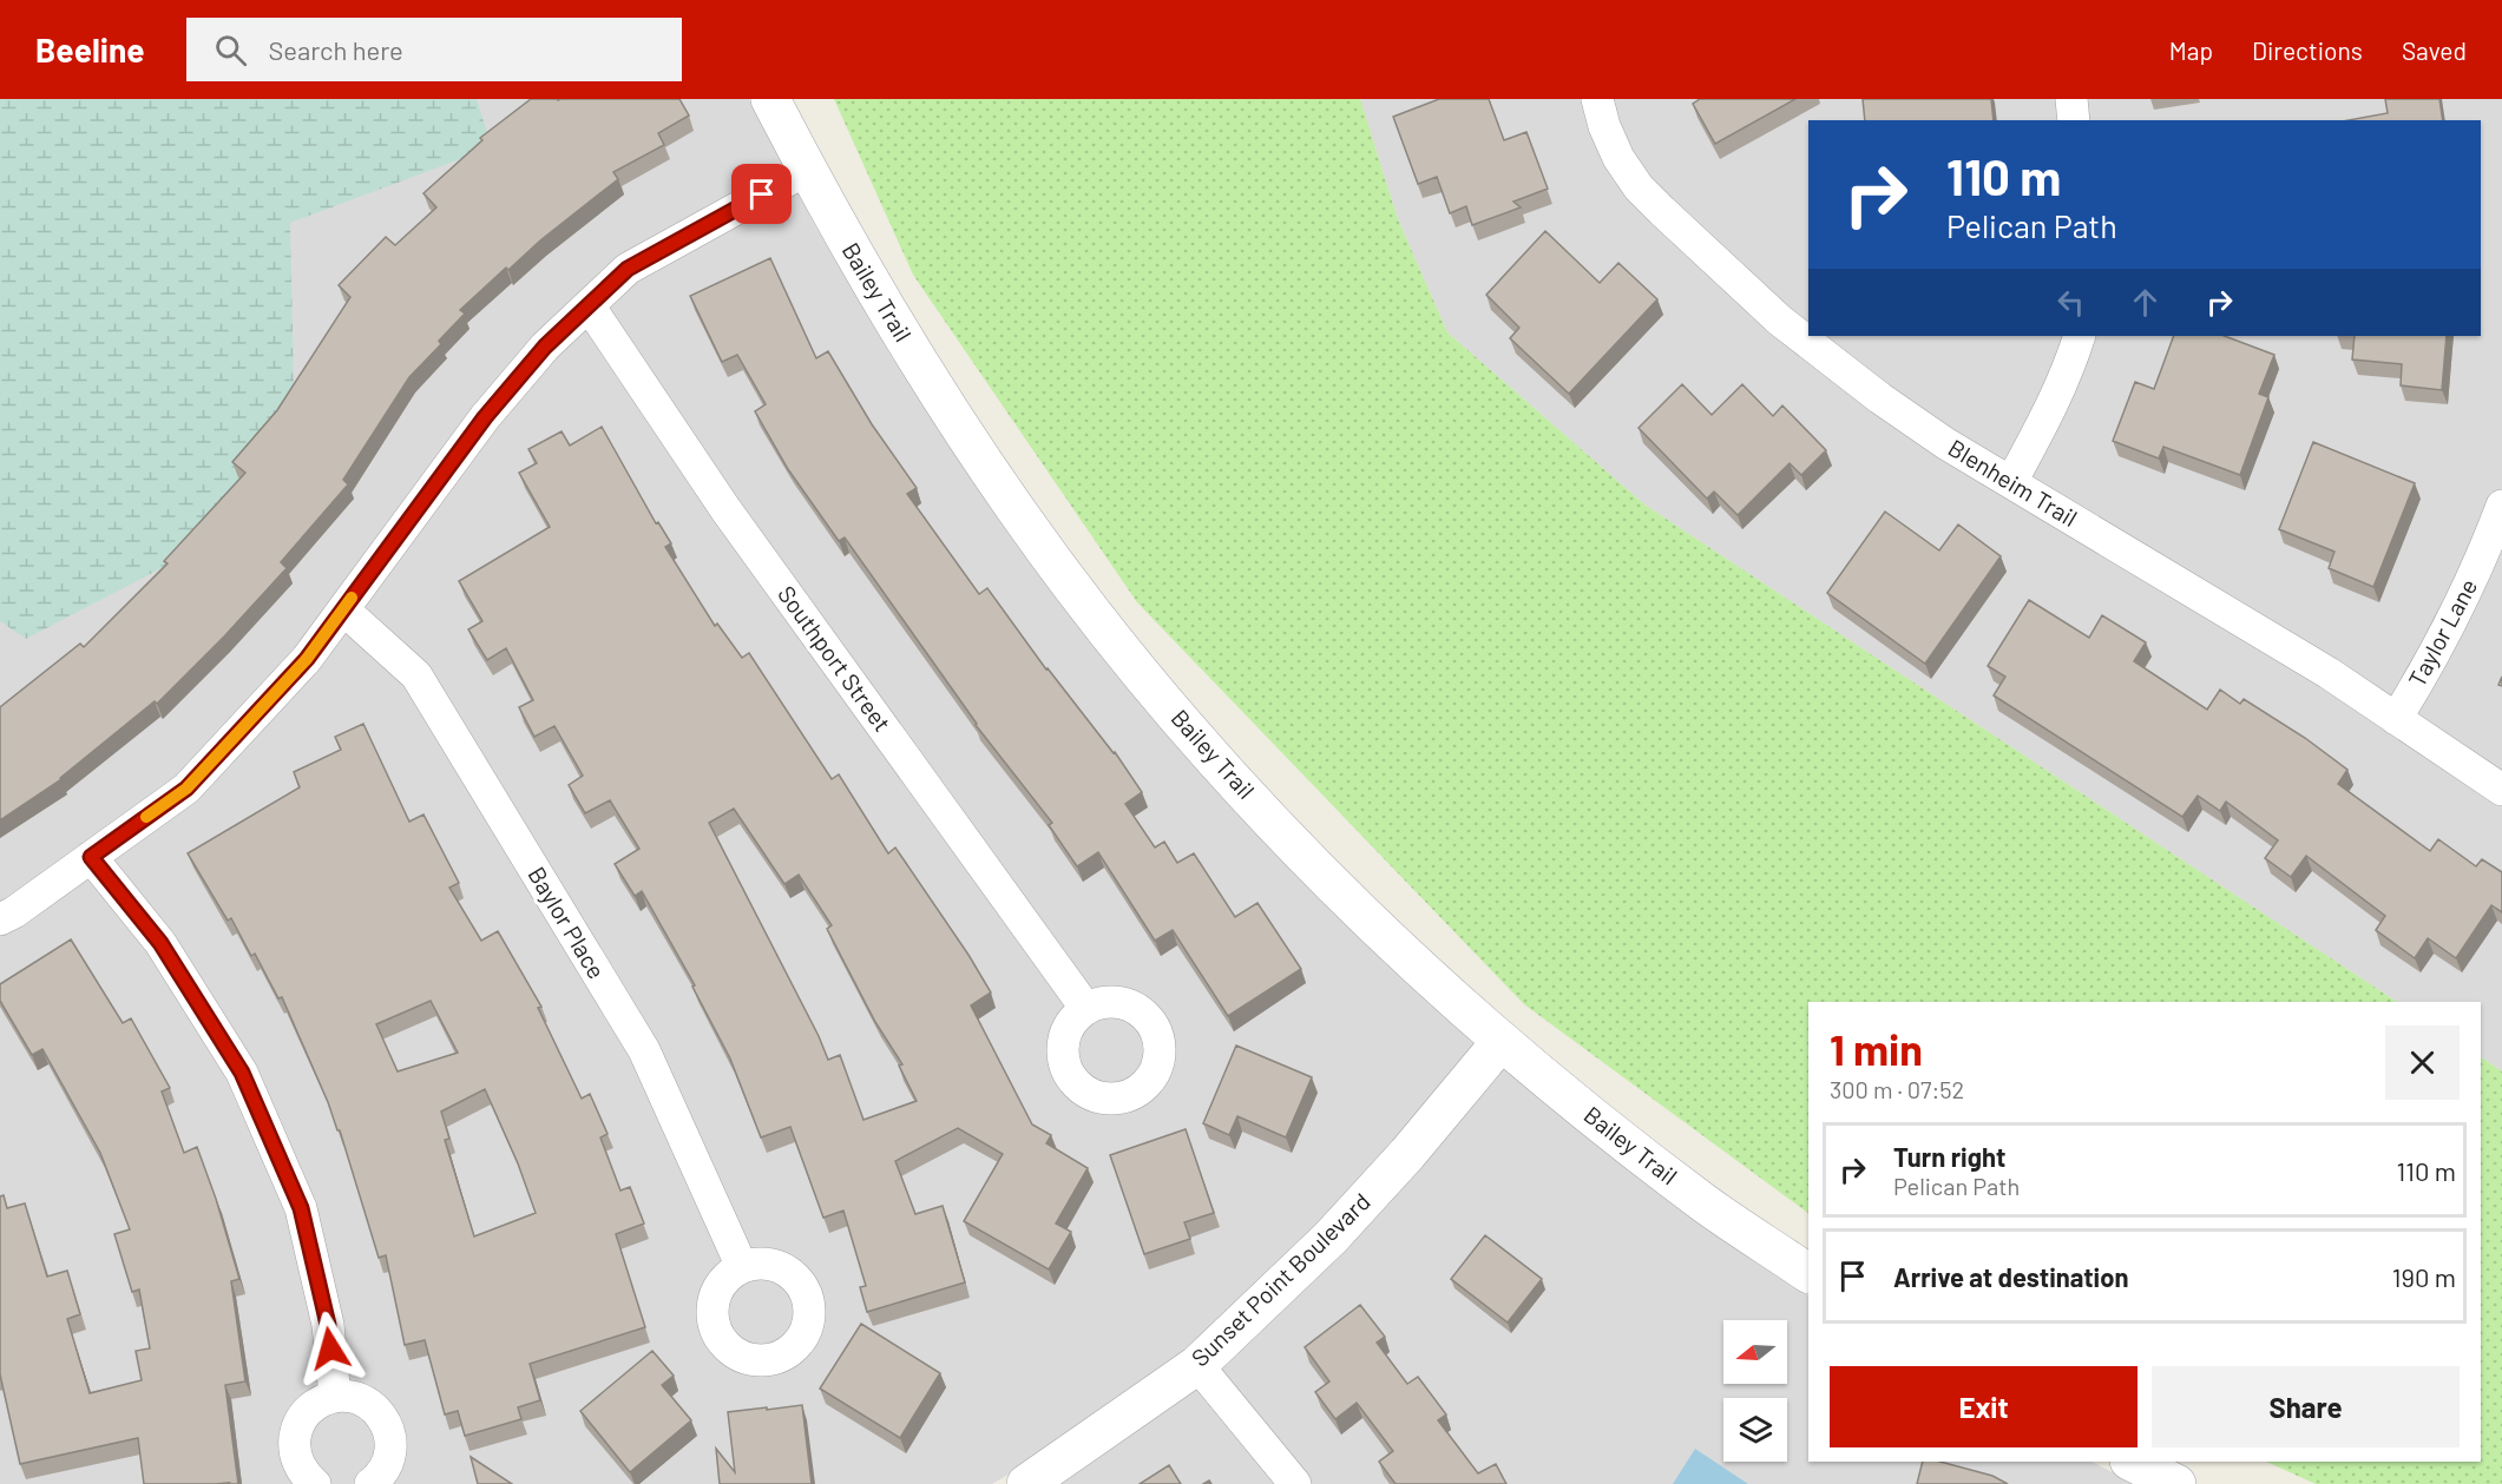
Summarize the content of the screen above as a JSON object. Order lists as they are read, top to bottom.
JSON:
{
  "streets": {
    "street": [
      "Bailey Trail",
      "Blenheim Trail",
      "Taylor Lane",
      "Southport Street",
      "Baylor Place",
      "Sunset Point Boulevard"
    ]
  },
  "crossings": [
    ["Bailey Trail", "Sunset Point Boulevard"],
    ["Blenheim Trail", "Taylor Lane"]
  ],
  "north": "left",
  "page": {
    "header": "Beeline",
    "search": "Search here",
    "nav": ["Map", "Directions", "Saved"],
    "turn": ["110 m", "Pelican Path"],
    "heading": ["1 min", "300 m · 07:52"],
    "list": [
      {
        "name": "Turn right",
        "note": "Pelican Path",
        "value": "110 m"
      },
      {
        "name": "Arrive at destination",
        "value": "190 m"
      }
    ],
    "buttons": ["Exit", "Share"]
  }
}
